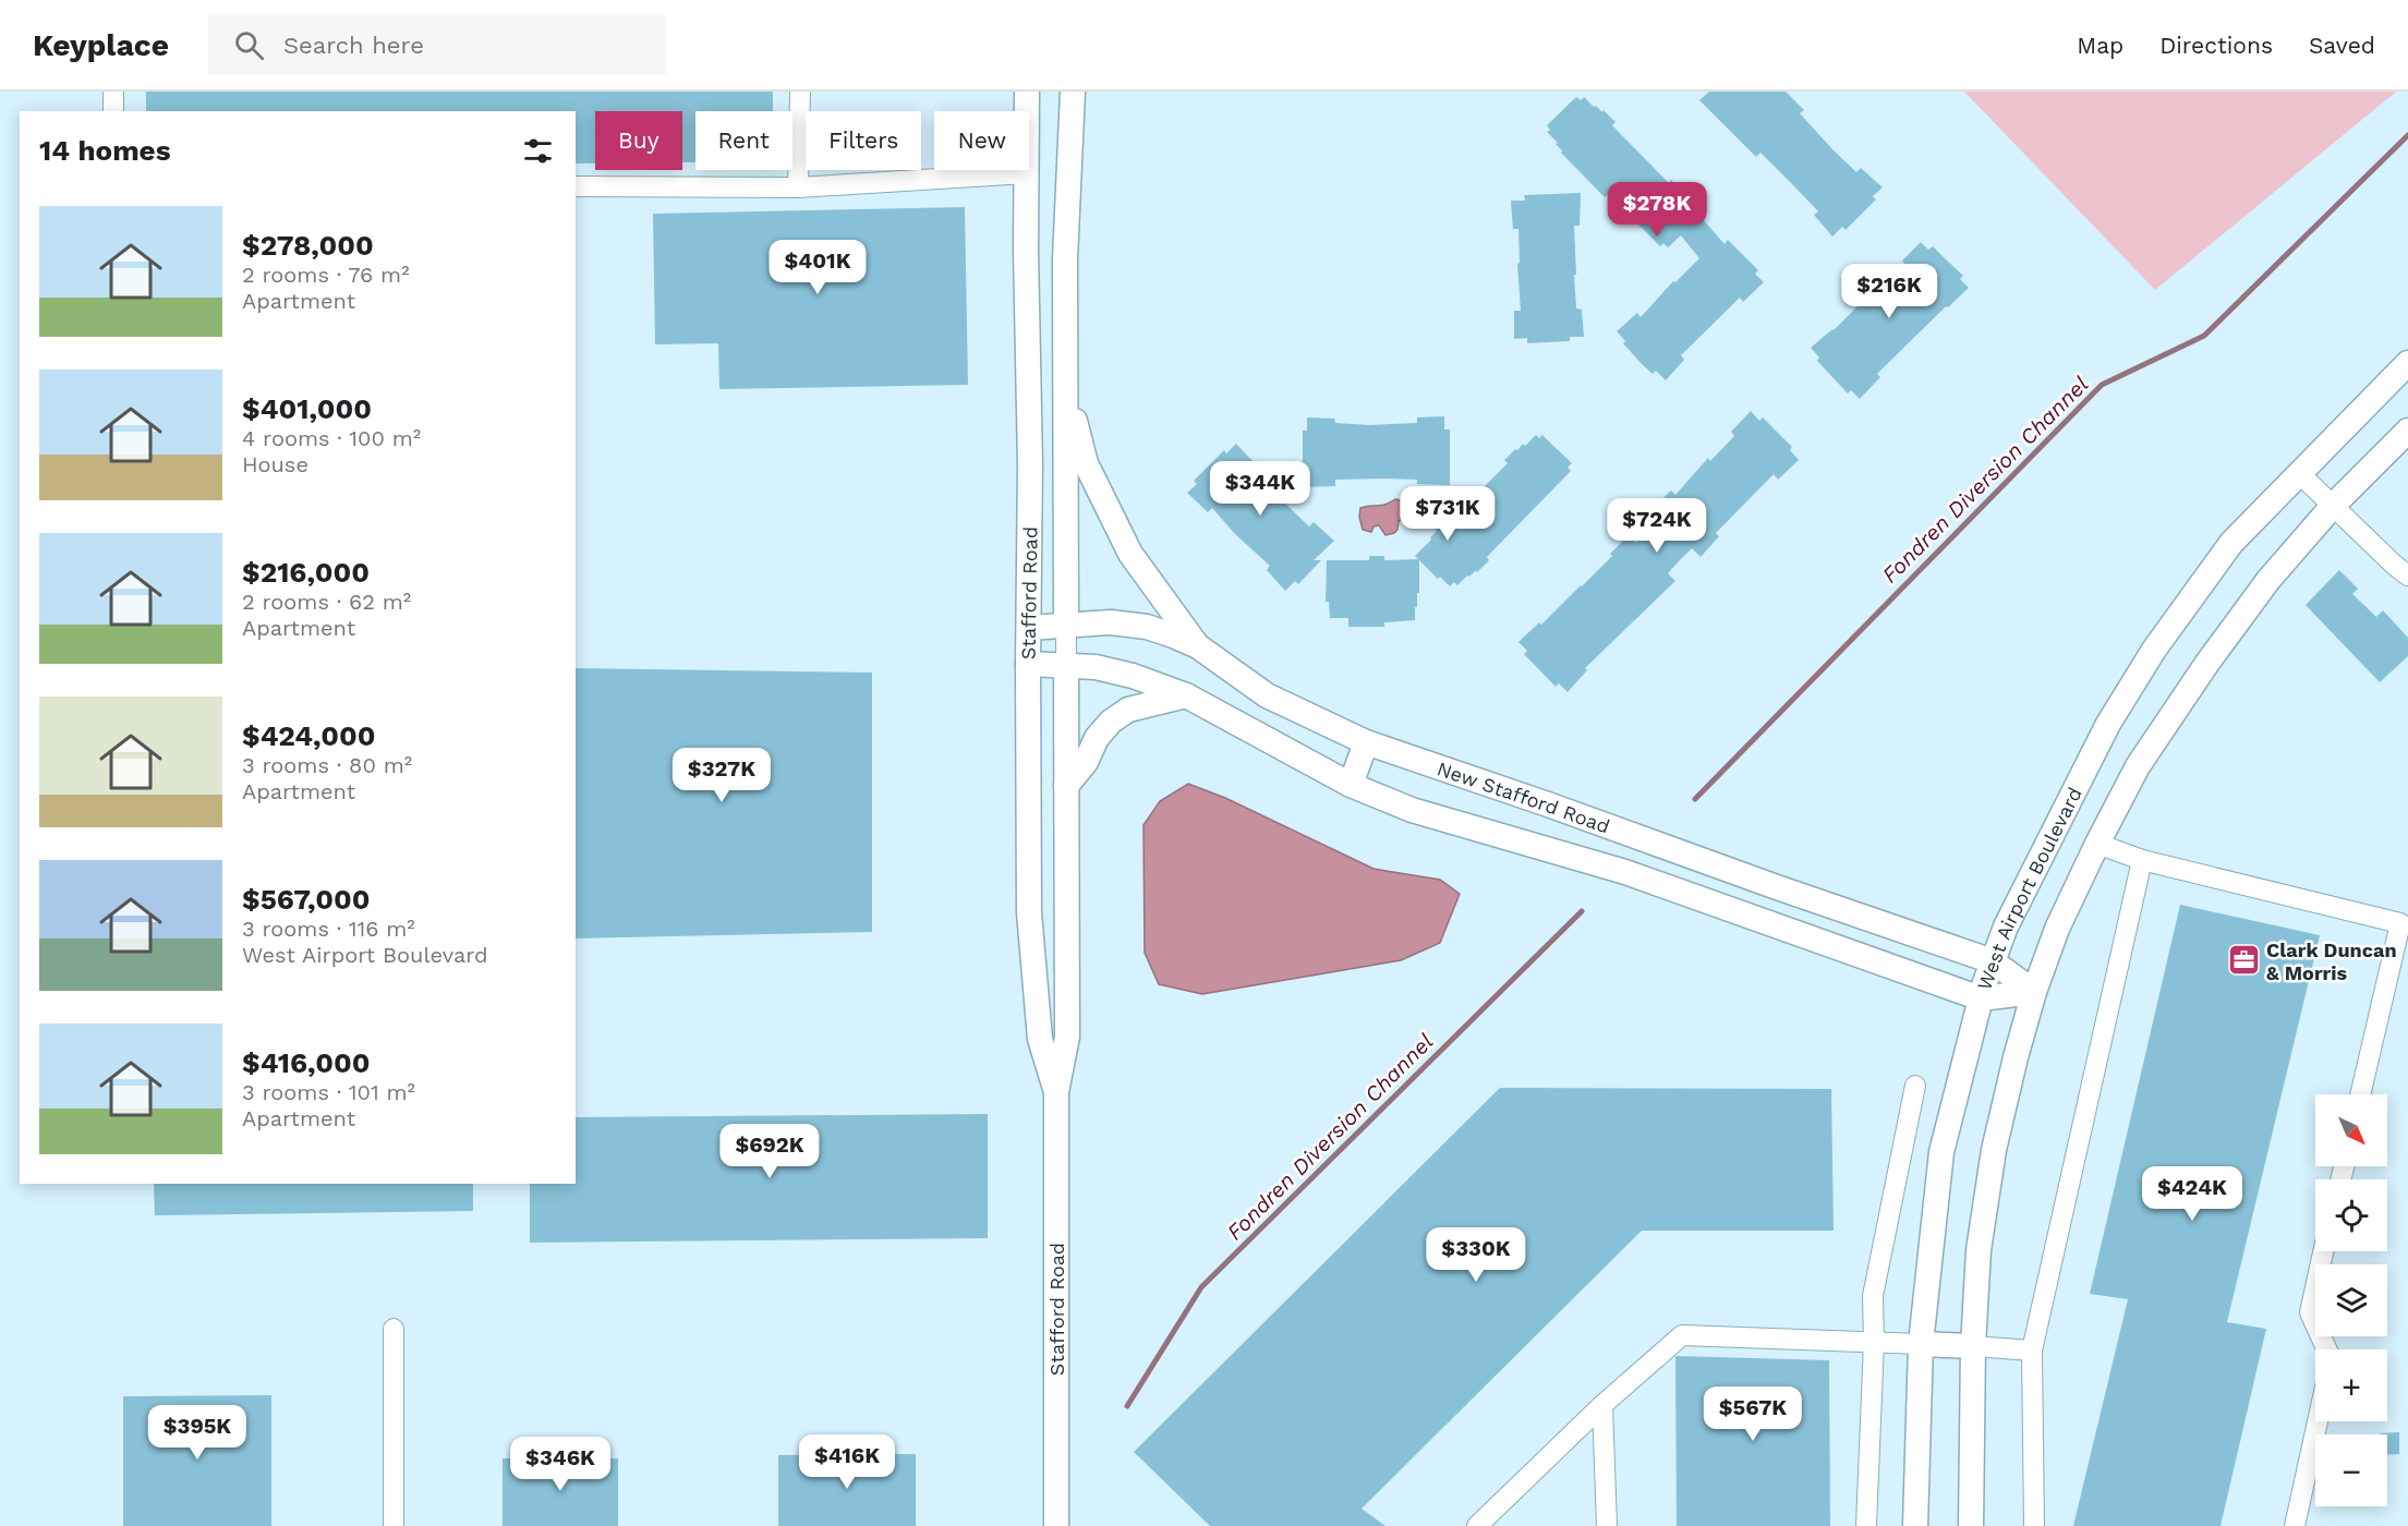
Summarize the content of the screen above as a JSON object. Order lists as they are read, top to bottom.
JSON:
{
  "streets": {
    "main road": ["Stafford Road", "New Stafford Road", "West Airport Boulevard"]
  },
  "crossings": [
    ["Stafford Road", "New Stafford Road"],
    ["New Stafford Road", "West Airport Boulevard"]
  ],
  "water": ["Fondren Diversion Channel"],
  "places": {
    "office": ["Clark Duncan & Morris"]
  },
  "north": "bottom right",
  "page": {
    "header": "Keyplace",
    "search": "Search here",
    "nav": ["Map", "Directions", "Saved"],
    "chip": [
      "Buy",
      "Rent",
      "Filters",
      "New"
    ],
    "heading": "14 homes",
    "price": [
      "$278K",
      "$401K",
      "$216K",
      "$344K",
      "$731K",
      "$724K",
      "$327K",
      "$692K",
      "$424K",
      "$330K",
      "$567K",
      "$395K",
      "$416K",
      "$346K"
    ],
    "list": [
      {
        "name": "$278,000",
        "note": "2 rooms · 76 m² · Apartment"
      },
      {
        "name": "$401,000",
        "note": "4 rooms · 100 m² · House"
      },
      {
        "name": "$216,000",
        "note": "2 rooms · 62 m² · Apartment"
      },
      {
        "name": "$424,000",
        "note": "3 rooms · 80 m² · Apartment"
      },
      {
        "name": "$567,000",
        "note": "3 rooms · 116 m² · West Airport Boulevard"
      },
      {
        "name": "$416,000",
        "note": "3 rooms · 101 m² · Apartment"
      }
    ],
    "map_buttons": ["+", "−"]
  }
}
